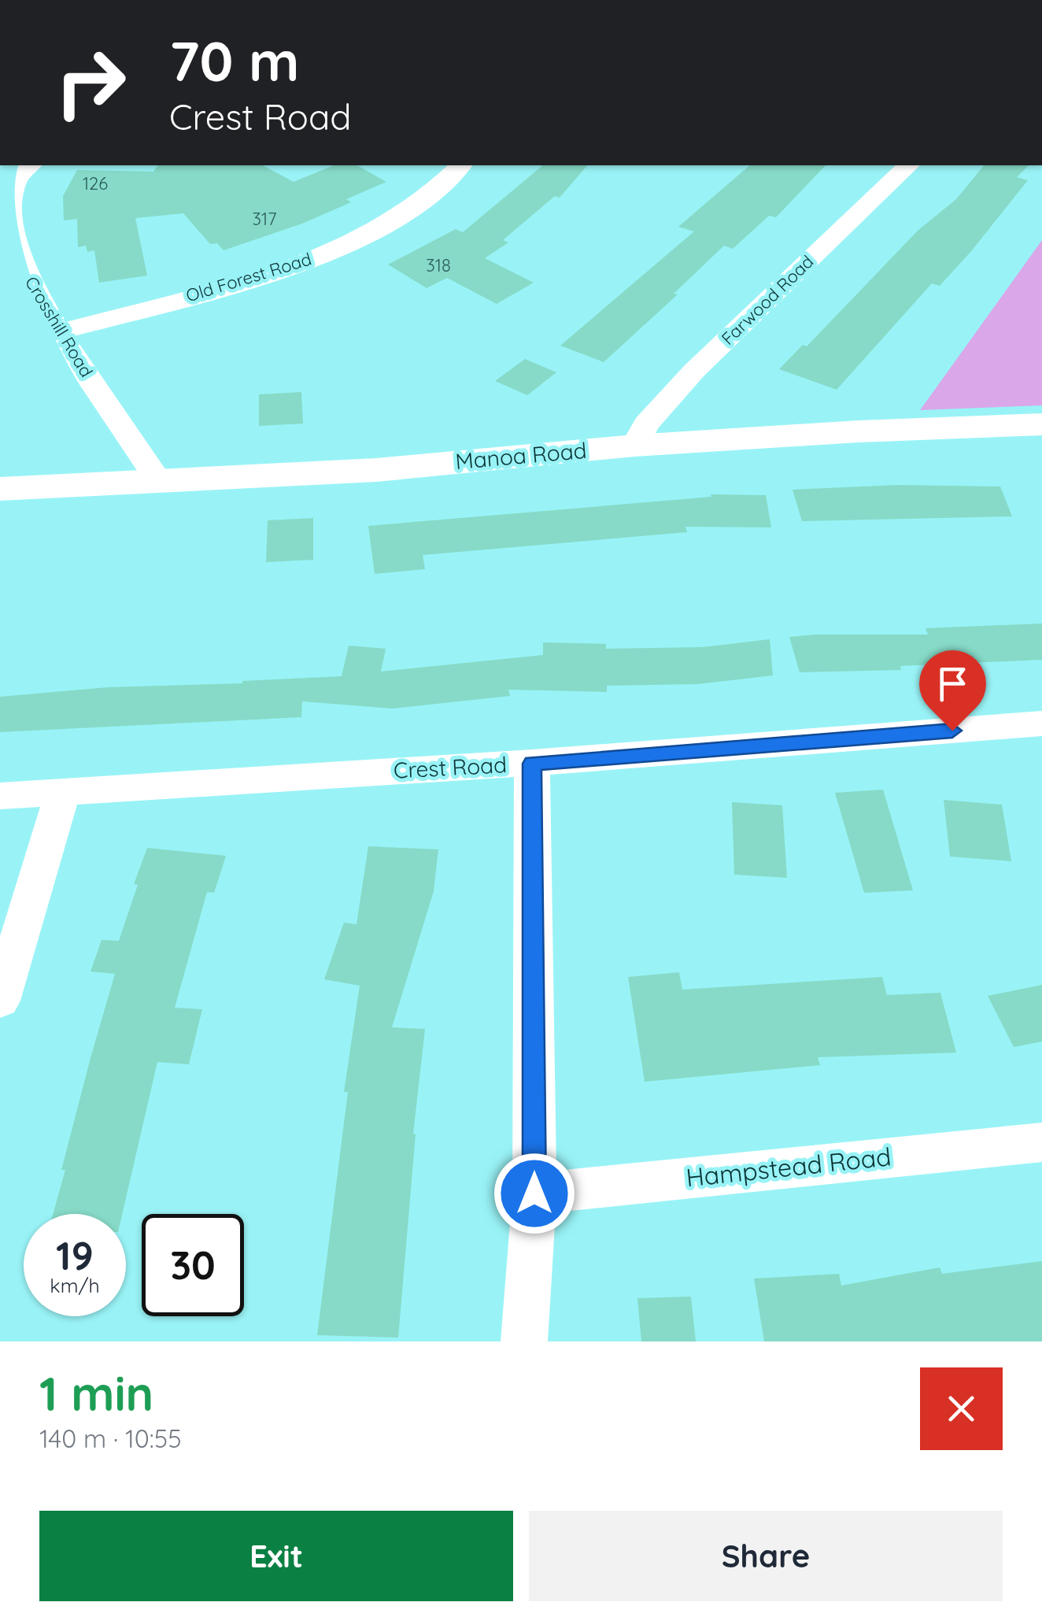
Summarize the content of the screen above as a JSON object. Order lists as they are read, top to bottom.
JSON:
{
  "streets": {
    "main road": ["Manoa Road"],
    "street": [
      "Old Forest Road",
      "Farwood Road",
      "Crosshill Road",
      "Crest Road",
      "Hampstead Road"
    ]
  },
  "crossings": [
    ["Old Forest Road", "Crosshill Road"],
    ["Farwood Road", "Manoa Road"],
    ["Crosshill Road", "Manoa Road"]
  ],
  "house_numbers": ["126", "317", "318"],
  "page": {
    "turn": ["70 m", "Crest Road"],
    "speed": "19 km/h",
    "limit": "30",
    "heading": ["1 min", "140 m · 10:55"],
    "buttons": ["Exit", "Share"]
  }
}
